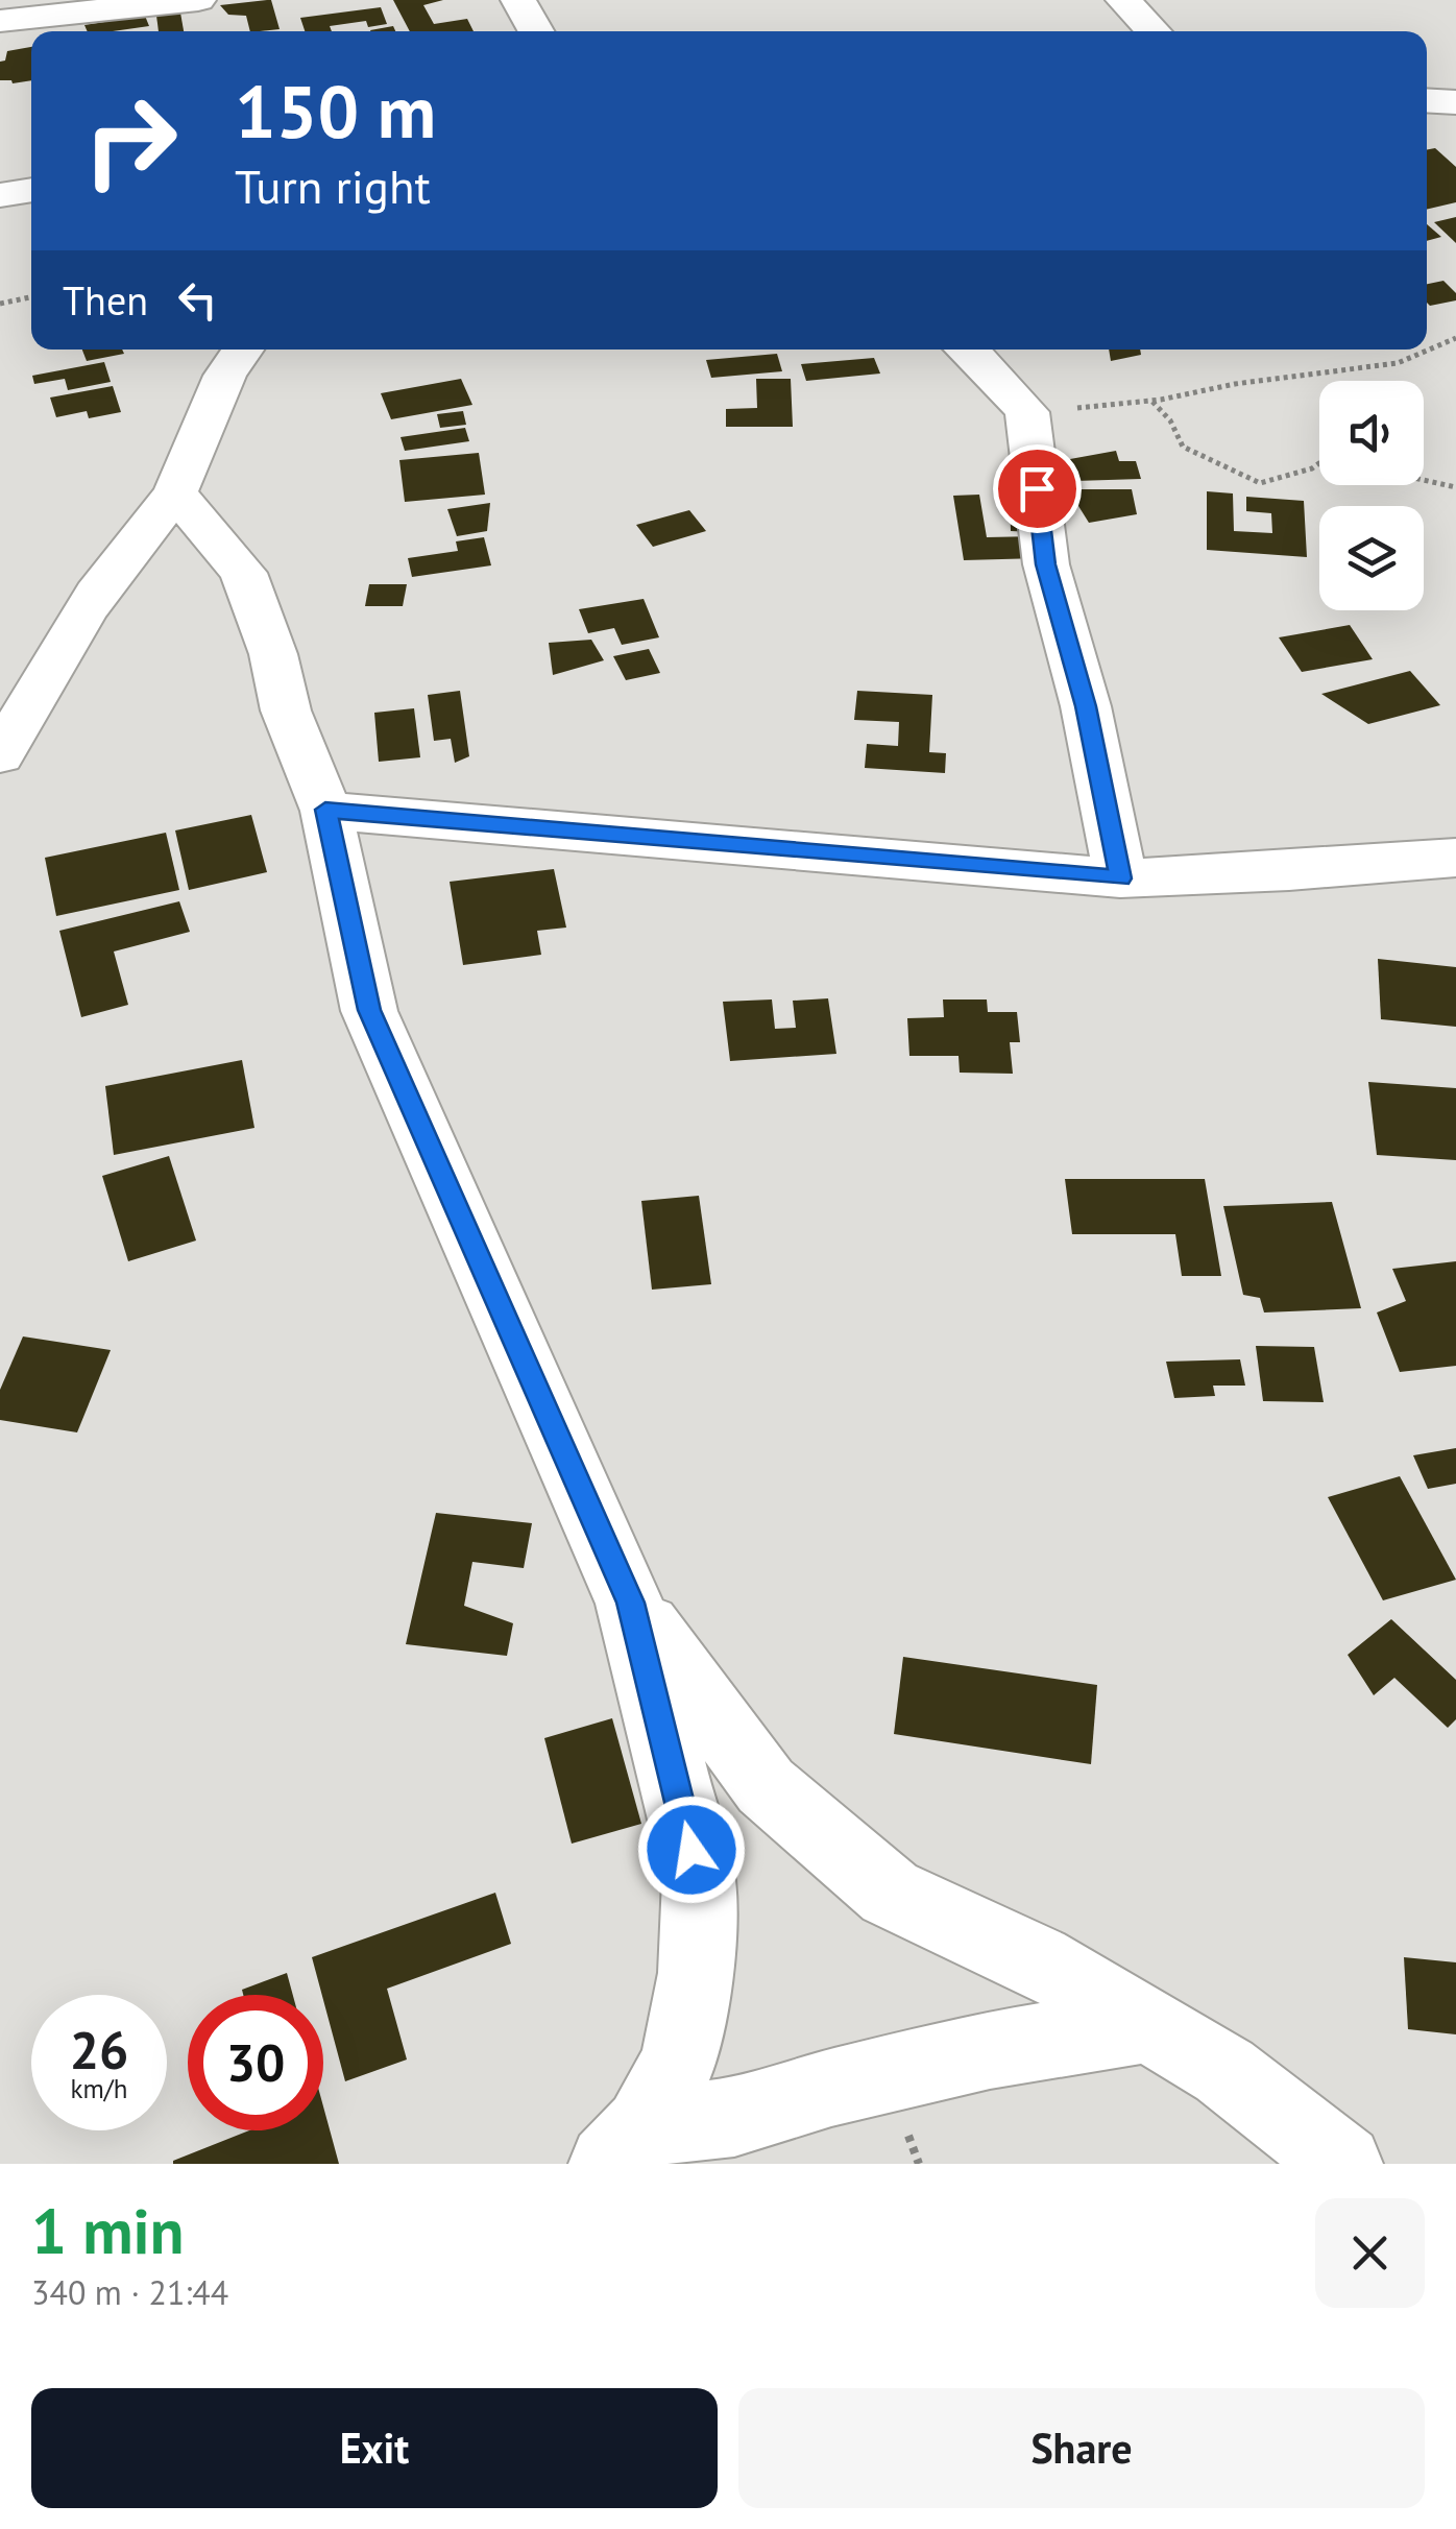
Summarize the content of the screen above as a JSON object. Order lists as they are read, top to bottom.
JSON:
{
  "page": {
    "turn": ["150 m", "Turn right"],
    "then": "Then",
    "speed": "26 km/h",
    "limit": "30",
    "heading": ["1 min", "340 m · 21:44"],
    "buttons": ["Exit", "Share"]
  }
}
